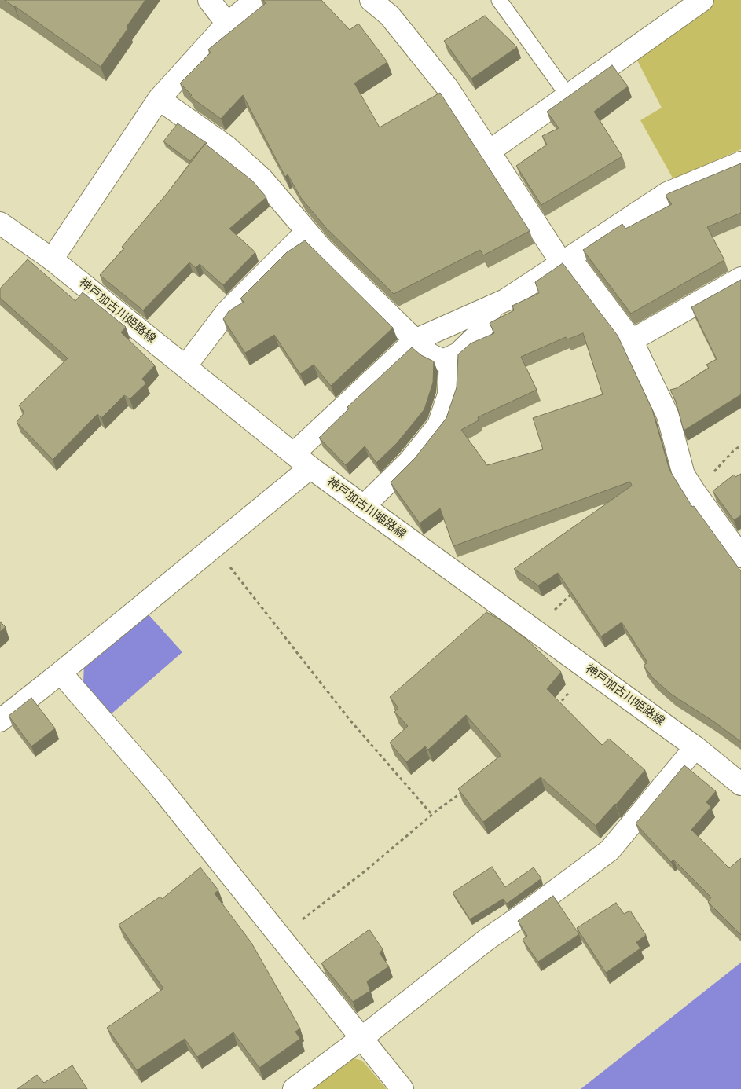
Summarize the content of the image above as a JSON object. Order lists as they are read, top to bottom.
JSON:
{
  "streets": {
    "street": ["神戸加古川姫路線"]
  }
}
